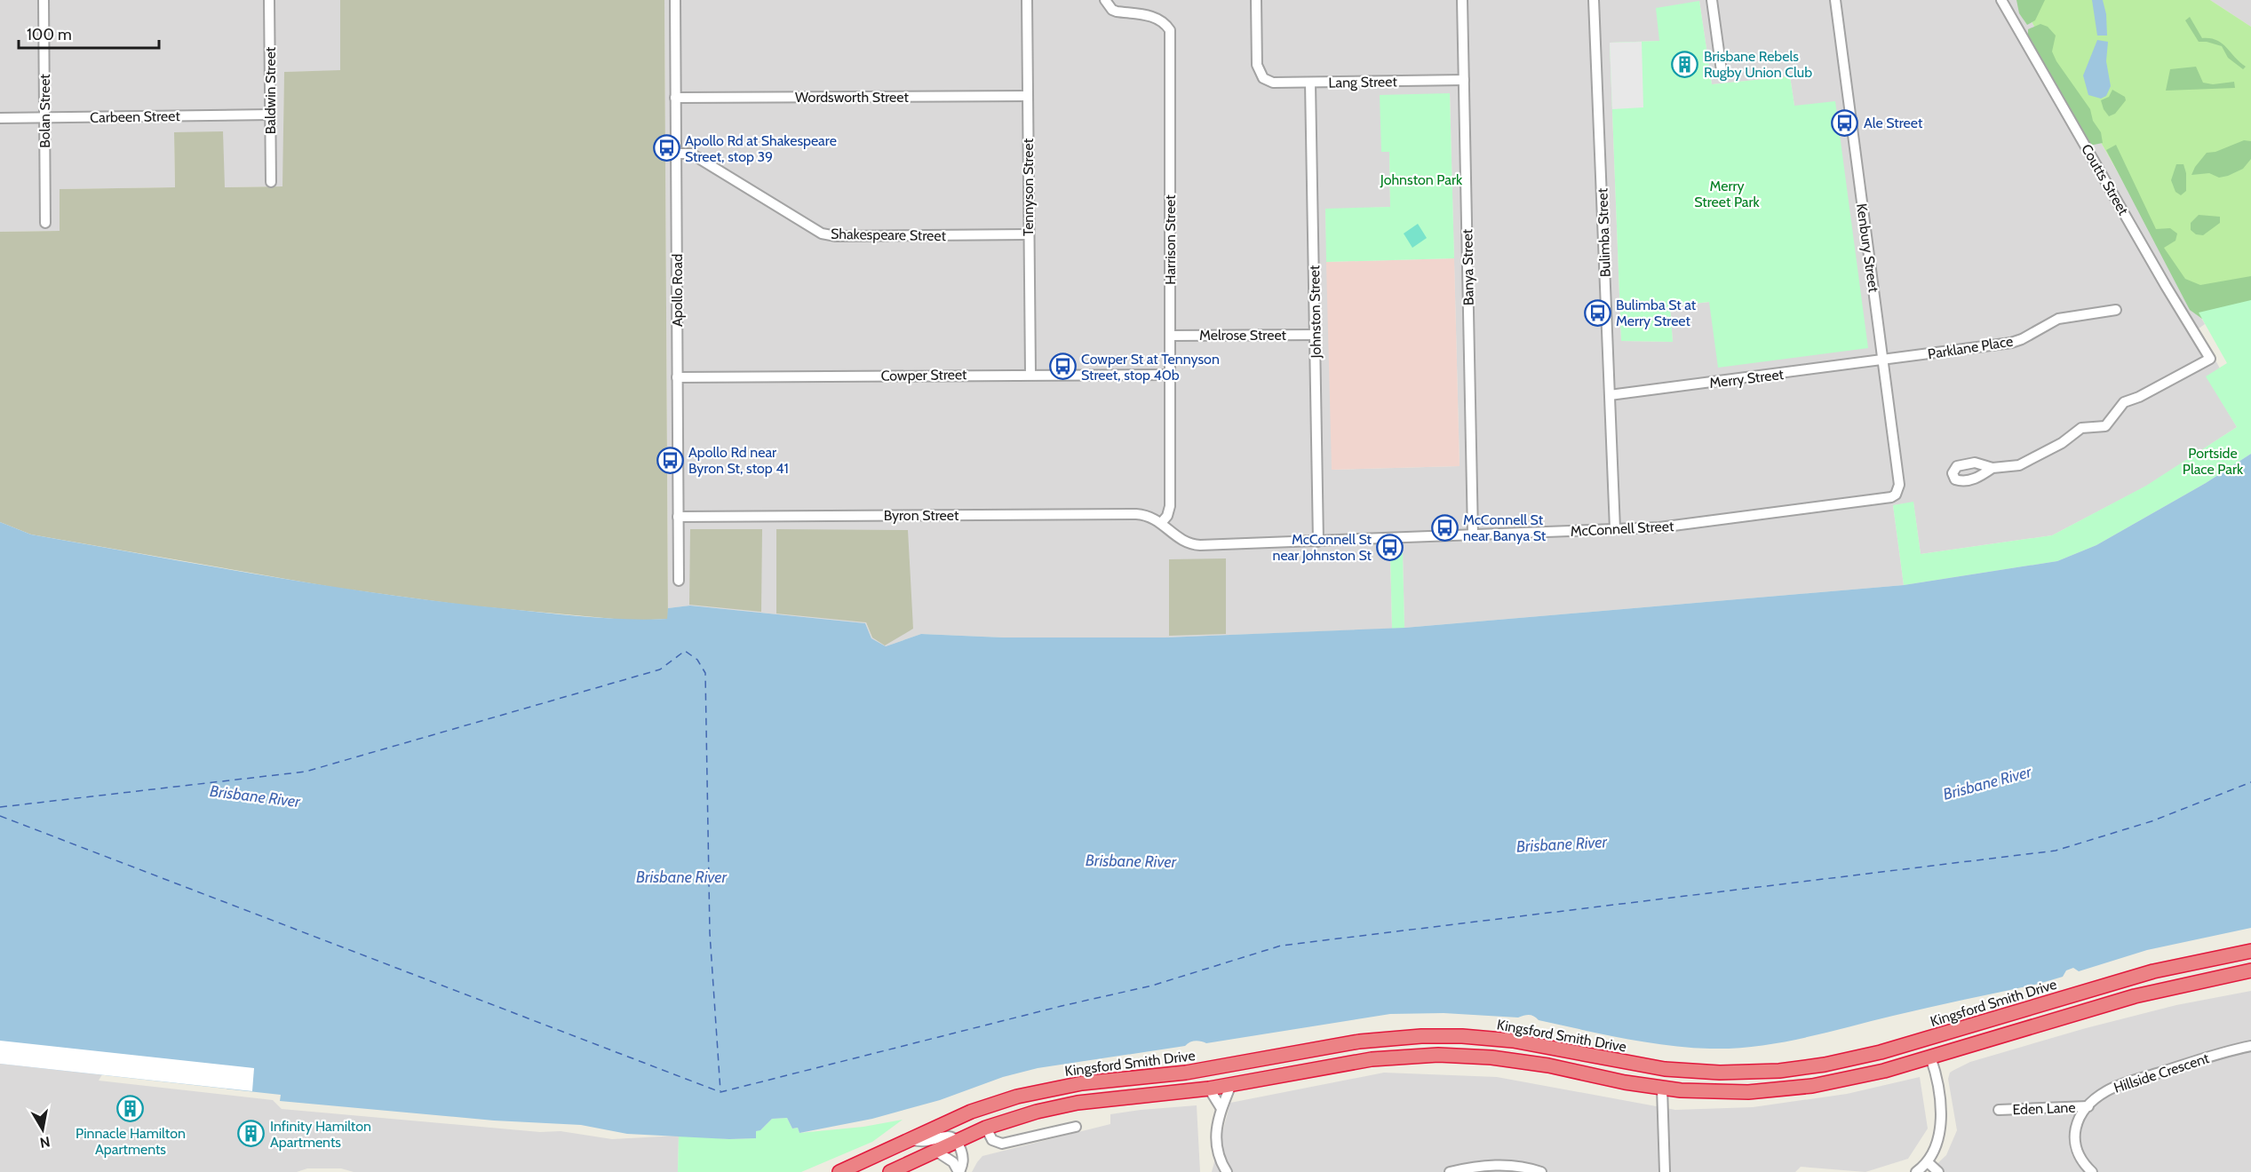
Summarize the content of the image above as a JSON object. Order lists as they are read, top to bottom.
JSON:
{
  "streets": {
    "highway": ["Kingsford Smith Drive"],
    "street": [
      "Lang Street",
      "Baldwin Street",
      "Wordsworth Street",
      "Bolan Street",
      "Carbeen Street",
      "Coutts Street",
      "Tennyson Street",
      "Bulimba Street",
      "Shakespeare Street",
      "Harrison Street",
      "Kenbury Street",
      "Banya Street",
      "Apollo Road",
      "Johnston Street",
      "Melrose Street",
      "Parklane Place",
      "Cowper Street",
      "Merry Street",
      "Byron Street",
      "McConnell Street",
      "Hillside Crescent",
      "Eden Lane"
    ]
  },
  "crossings": [
    ["Lang Street", "Banya Street"],
    ["Lang Street", "Johnston Street"],
    ["Baldwin Street", "Carbeen Street"],
    ["Wordsworth Street", "Tennyson Street"],
    ["Wordsworth Street", "Apollo Road"],
    ["Bolan Street", "Carbeen Street"],
    ["Tennyson Street", "Shakespeare Street"],
    ["Tennyson Street", "Cowper Street"],
    ["Bulimba Street", "Merry Street"],
    ["Bulimba Street", "McConnell Street"],
    ["Shakespeare Street", "Apollo Road"],
    ["Harrison Street", "Melrose Street"],
    ["Harrison Street", "Cowper Street"],
    ["Harrison Street", "Byron Street"],
    ["Harrison Street", "McConnell Street"],
    ["Kenbury Street", "Parklane Place"],
    ["Kenbury Street", "Merry Street"],
    ["Kenbury Street", "McConnell Street"],
    ["Banya Street", "McConnell Street"],
    ["Apollo Road", "Cowper Street"],
    ["Apollo Road", "Byron Street"],
    ["Johnston Street", "Melrose Street"],
    ["Johnston Street", "McConnell Street"],
    ["Parklane Place", "Merry Street"],
    ["Byron Street", "McConnell Street"],
    ["Hillside Crescent", "Eden Lane"]
  ],
  "water": ["Brisbane River"],
  "parks": ["Johnston Park", "Merry Street Park", "Portside Place Park"],
  "places": {
    "building": ["Brisbane Rebels Rugby Union Club", "Pinnacle Hamilton Apartments", "Infinity Hamilton Apartments"],
    "bus stop": [
      "Ale Street",
      "Apollo Rd at Shakespeare Street, stop 39",
      "Bulimba St at Merry Street",
      "Cowper St at Tennyson Street, stop 40b",
      "Apollo Rd near Byron St, stop 41",
      "McConnell St near Banya St",
      "McConnell St near Johnston St"
    ]
  },
  "scale_bar": "100 m",
  "north": "bottom"
}
